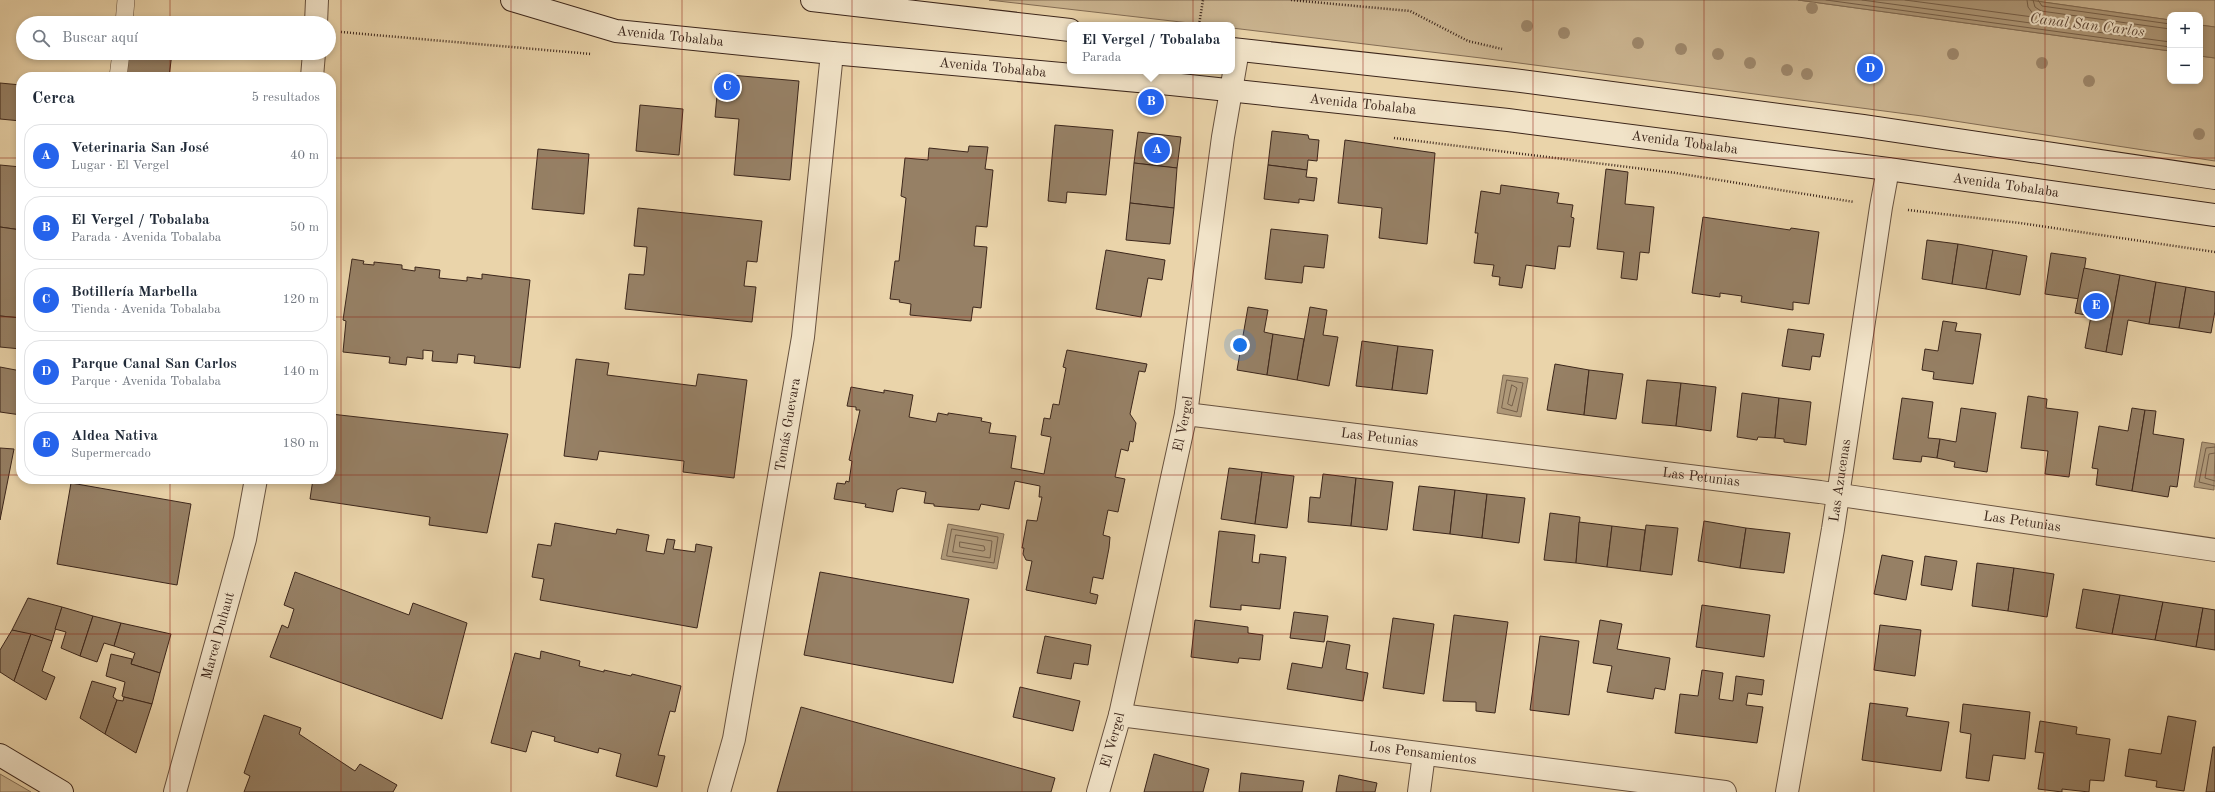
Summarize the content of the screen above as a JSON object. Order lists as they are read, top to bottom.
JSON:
{
  "streets": {
    "street": [
      "Avenida Tobalaba",
      "Tomás Guevara",
      "El Vergel",
      "Las Petunias",
      "Las Azucenas",
      "Marcel Duhaut",
      "Los Pensamientos"
    ]
  },
  "crossings": [
    ["Avenida Tobalaba", "Tomás Guevara"],
    ["Avenida Tobalaba", "El Vergel"],
    ["Avenida Tobalaba", "Las Azucenas"],
    ["El Vergel", "Las Petunias"],
    ["El Vergel", "Los Pensamientos"],
    ["Las Petunias", "Las Azucenas"]
  ],
  "water": ["Canal San Carlos"],
  "page": {
    "map_buttons": ["+", "−"],
    "search": "Buscar aquí",
    "popup": ["El Vergel / Tobalaba", "Parada"],
    "pins": [
      "D",
      "C",
      "B",
      "A",
      "E"
    ],
    "heading": ["Cerca", "5 resultados"],
    "list": [
      {
        "mark": "A",
        "name": "Veterinaria San José",
        "note": "Lugar · El Vergel",
        "value": "40 m"
      },
      {
        "mark": "B",
        "name": "El Vergel / Tobalaba",
        "note": "Parada · Avenida Tobalaba",
        "value": "50 m"
      },
      {
        "mark": "C",
        "name": "Botillería Marbella",
        "note": "Tienda · Avenida Tobalaba",
        "value": "120 m"
      },
      {
        "mark": "D",
        "name": "Parque Canal San Carlos",
        "note": "Parque · Avenida Tobalaba",
        "value": "140 m"
      },
      {
        "mark": "E",
        "name": "Aldea Nativa",
        "note": "Supermercado",
        "value": "180 m"
      }
    ]
  }
}
